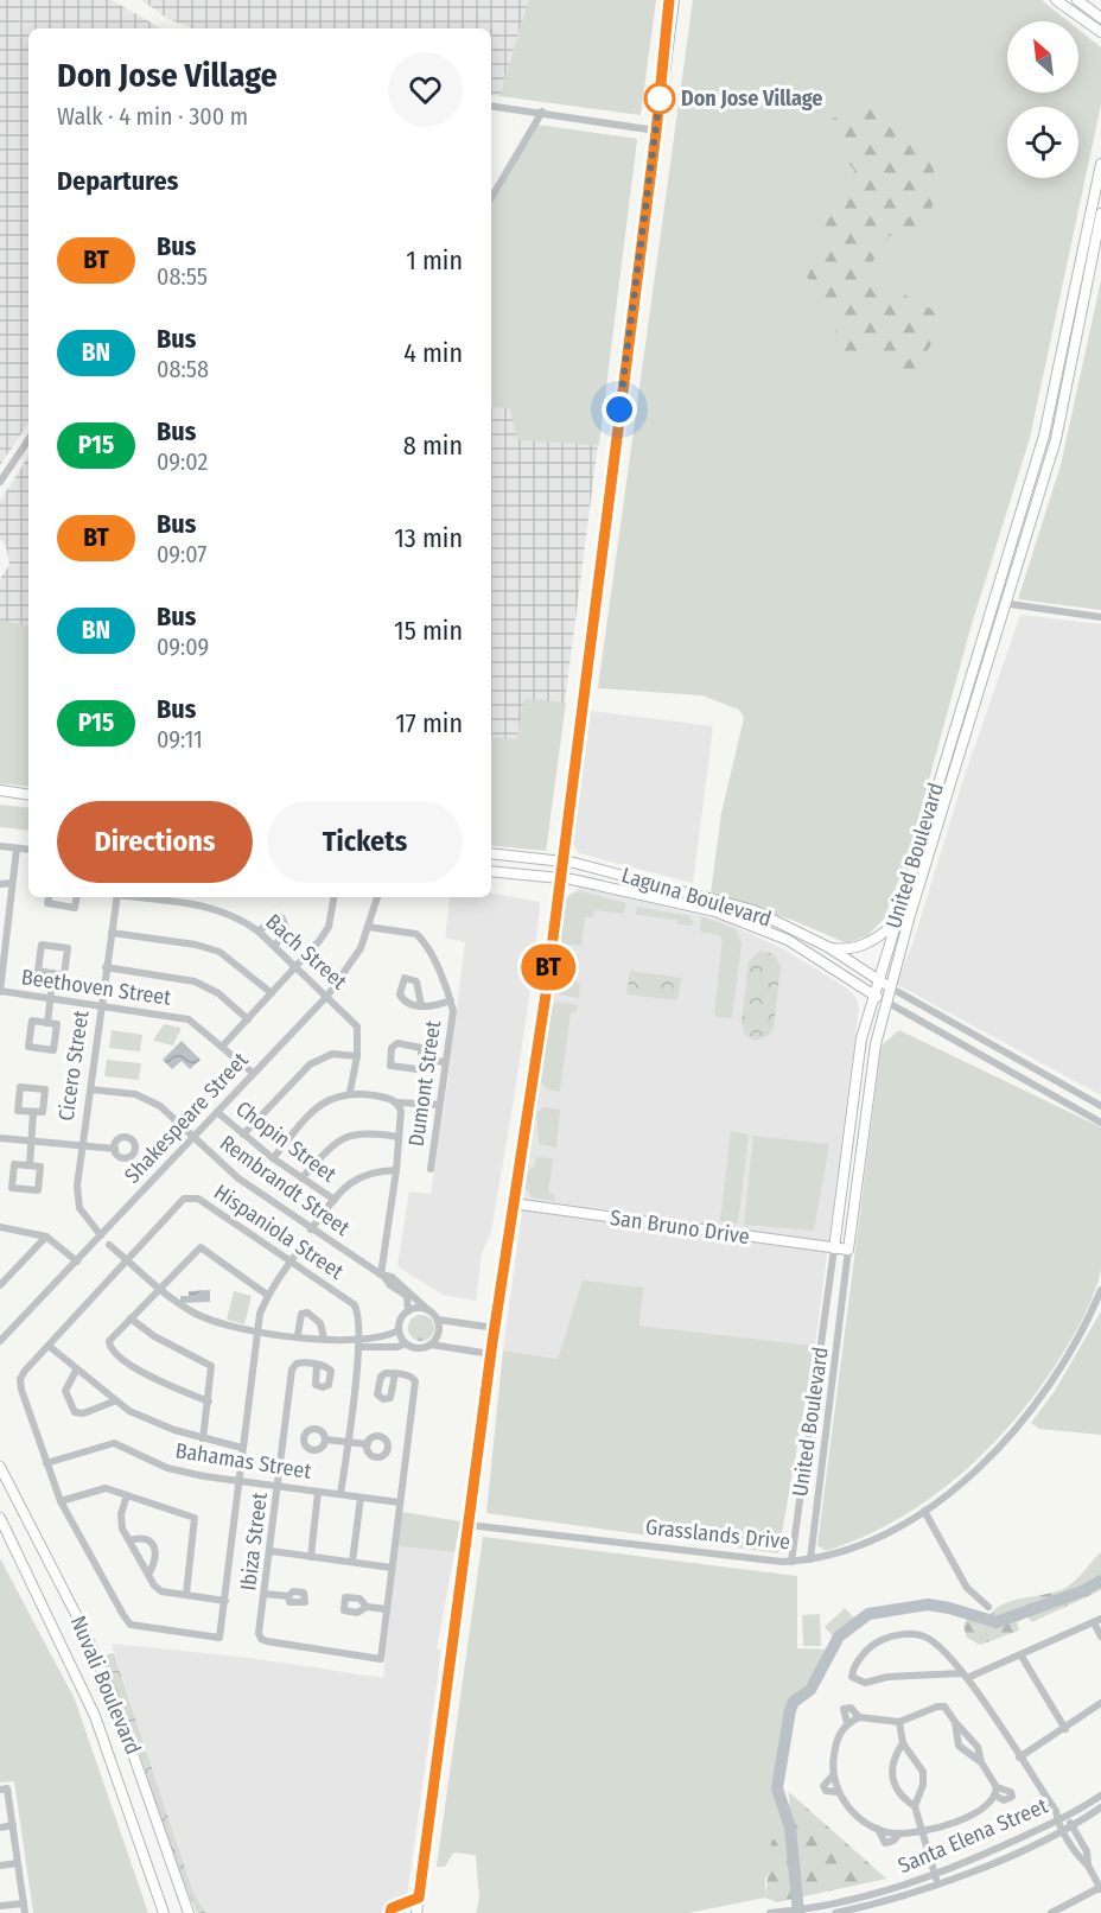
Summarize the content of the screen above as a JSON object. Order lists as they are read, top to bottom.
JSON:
{
  "streets": {
    "main road": [
      "United Boulevard",
      "Laguna Boulevard",
      "San Bruno Drive",
      "Nuvali Boulevard"
    ],
    "street": [
      "Bach Street",
      "Beethoven Street",
      "Cicero Street",
      "Dumont Street",
      "Shakespeare Street",
      "Chopin Street",
      "Rembrandt Street",
      "Hispaniola Street",
      "Bahamas Street",
      "Grasslands Drive",
      "Ibiza Street",
      "Santa Elena Street"
    ]
  },
  "crossings": [
    ["United Boulevard", "Laguna Boulevard"],
    ["United Boulevard", "San Bruno Drive"],
    ["United Boulevard", "Grasslands Drive"],
    ["Bach Street", "Shakespeare Street"],
    ["Beethoven Street", "Cicero Street"],
    ["Beethoven Street", "Shakespeare Street"],
    ["Cicero Street", "Shakespeare Street"],
    ["Cicero Street", "Rembrandt Street"],
    ["Dumont Street", "Shakespeare Street"],
    ["Shakespeare Street", "Chopin Street"],
    ["Shakespeare Street", "Rembrandt Street"],
    ["Hispaniola Street", "Bahamas Street"],
    ["Bahamas Street", "Ibiza Street"]
  ],
  "places": ["Don Jose Village"],
  "lines": ["bus line BT"],
  "north": "top left",
  "page": {
    "on_map": "BT",
    "heading": [
      ["Don Jose Village", "Walk · 4 min · 300 m"],
      "Departures"
    ],
    "list": [
      {
        "mark": "BT",
        "name": "Bus",
        "note": "08:55",
        "value": "1 min"
      },
      {
        "mark": "BN",
        "name": "Bus",
        "note": "08:58",
        "value": "4 min"
      },
      {
        "mark": "P15",
        "name": "Bus",
        "note": "09:02",
        "value": "8 min"
      },
      {
        "mark": "BT",
        "name": "Bus",
        "note": "09:07",
        "value": "13 min"
      },
      {
        "mark": "BN",
        "name": "Bus",
        "note": "09:09",
        "value": "15 min"
      },
      {
        "mark": "P15",
        "name": "Bus",
        "note": "09:11",
        "value": "17 min"
      }
    ],
    "buttons": ["Directions", "Tickets"]
  }
}
